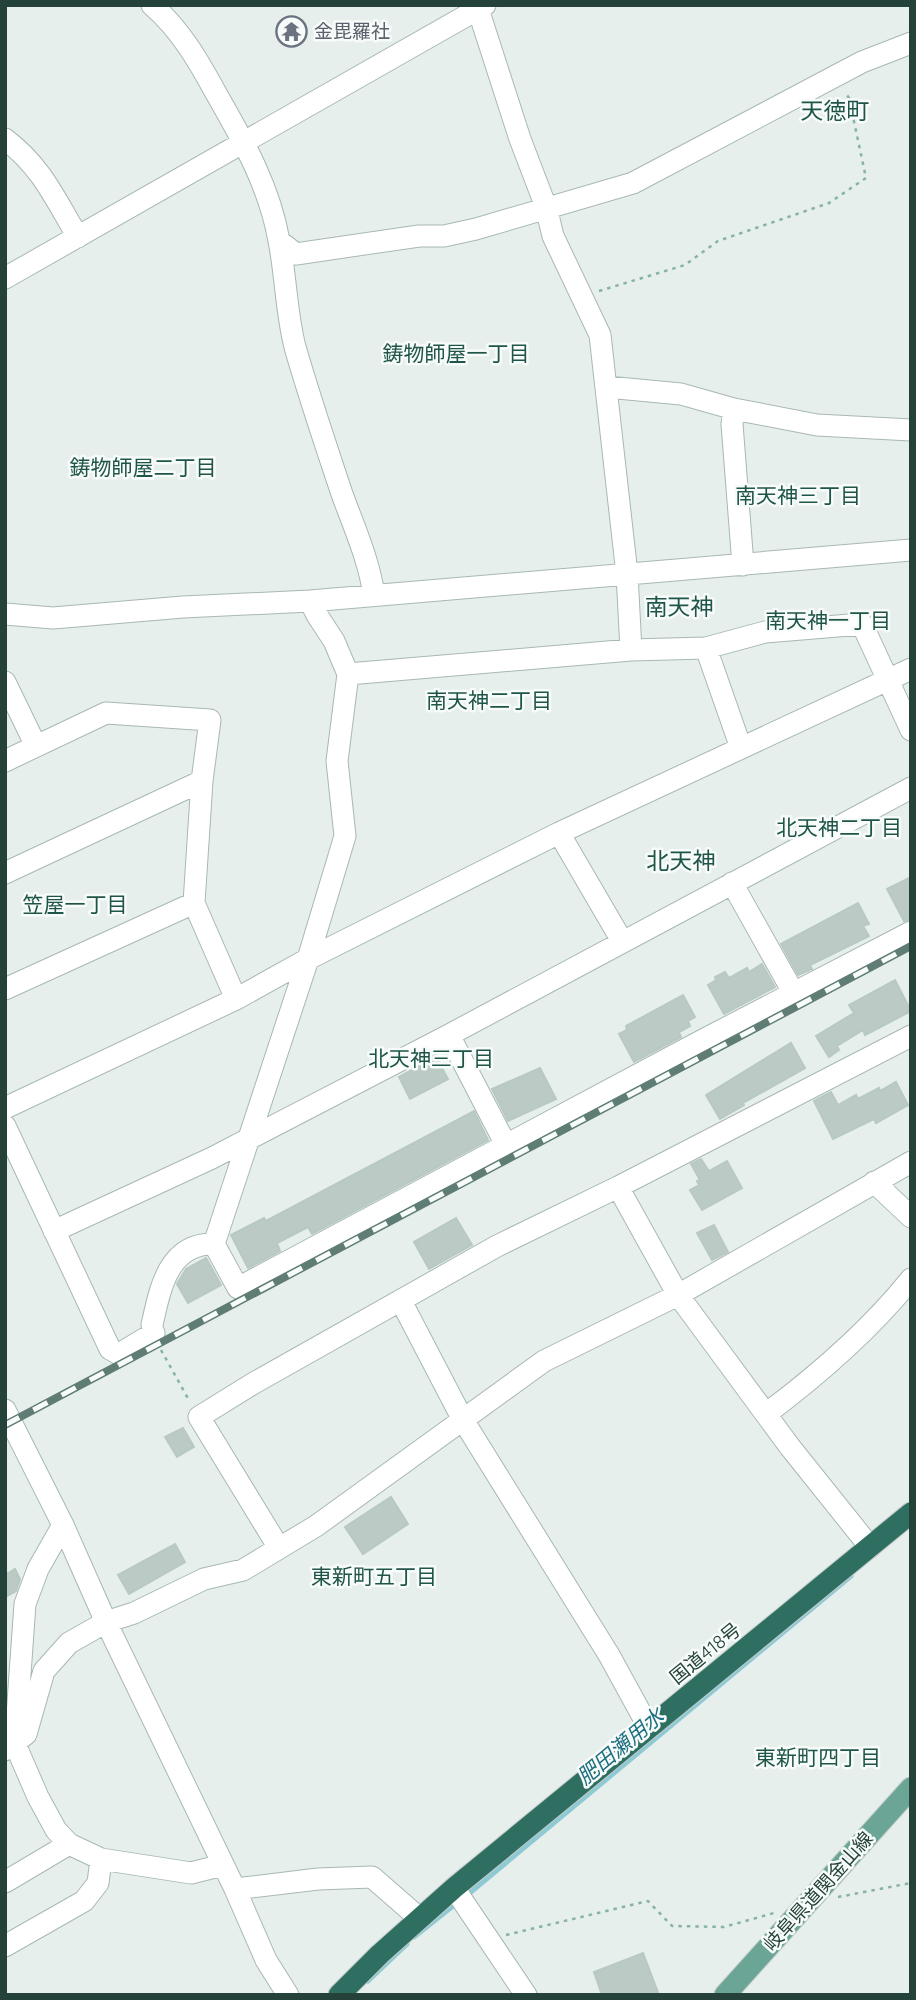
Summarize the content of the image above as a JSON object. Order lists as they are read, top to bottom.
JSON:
{
  "streets": {
    "highway": ["国道418号"],
    "main road": ["岐阜県道関金山線"]
  },
  "districts": [
    "天徳町",
    "鋳物師屋一丁目",
    "鋳物師屋二丁目",
    "南天神三丁目",
    "南天神",
    "南天神一丁目",
    "南天神二丁目",
    "北天神二丁目",
    "北天神",
    "笠屋一丁目",
    "北天神三丁目",
    "東新町五丁目",
    "東新町四丁目"
  ],
  "water": ["肥田瀬用水"],
  "places": {
    "temple": ["金毘羅社"]
  }
}
